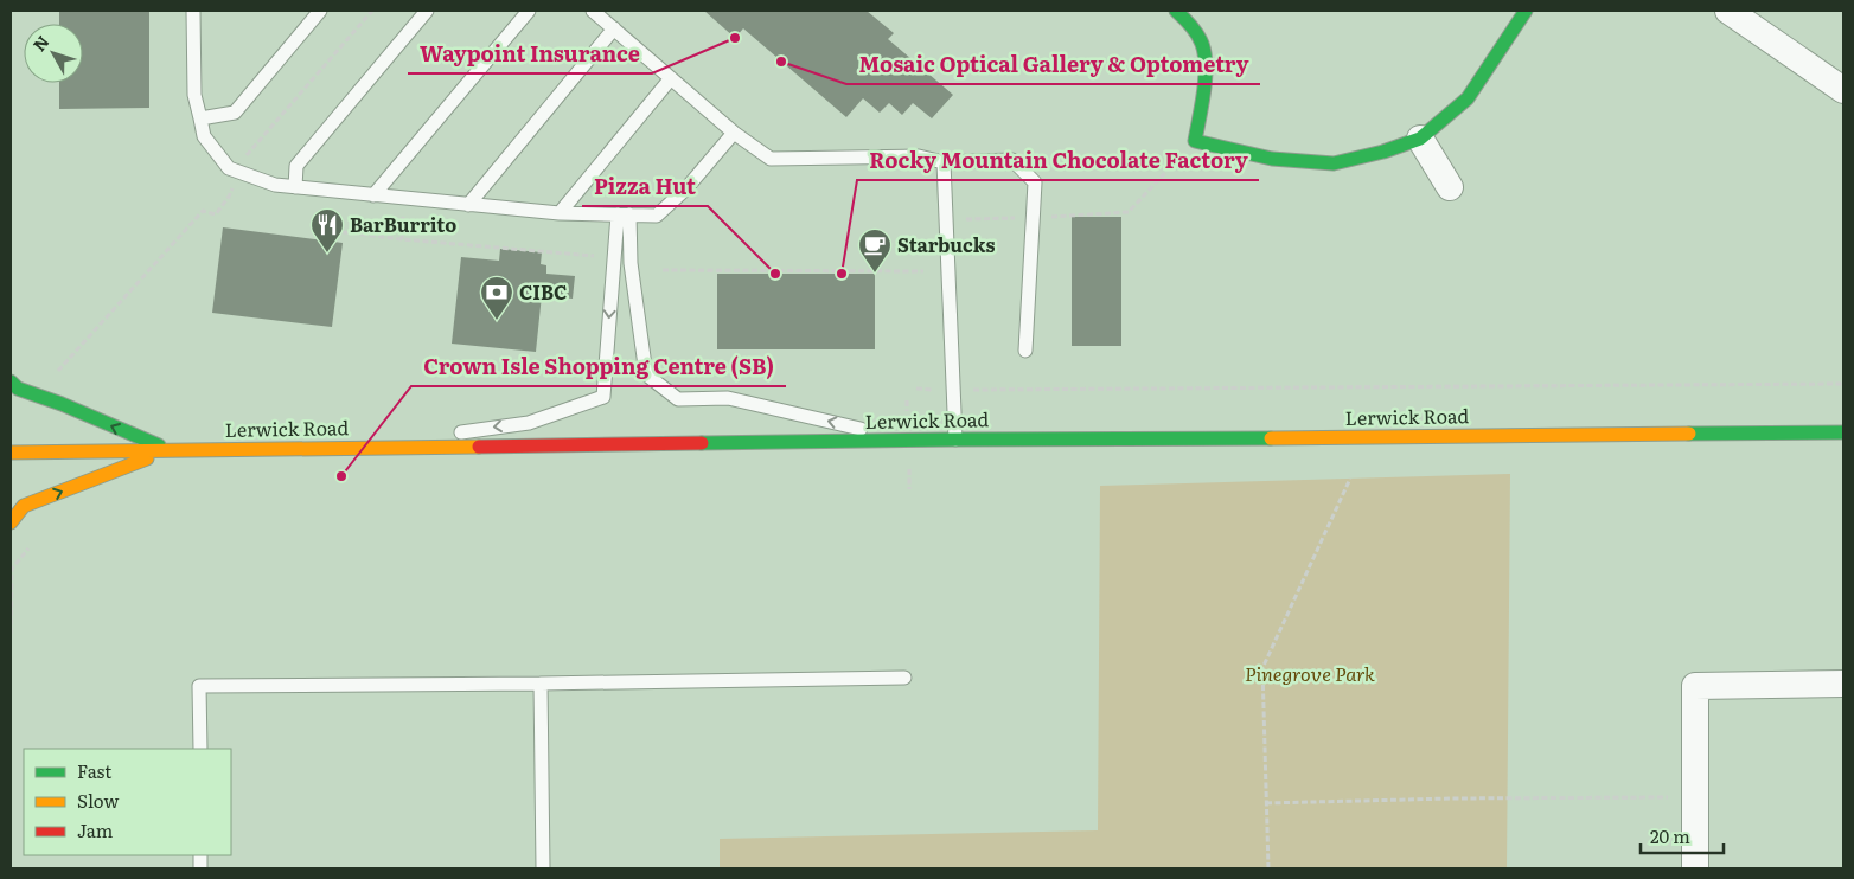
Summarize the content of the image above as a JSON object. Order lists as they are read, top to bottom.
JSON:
{
  "streets": {
    "main road": ["Lerwick Road"]
  },
  "parks": ["Pinegrove Park"],
  "places": {
    "other": [
      "Waypoint Insurance",
      "Mosaic Optical Gallery & Optometry",
      "Pizza Hut",
      "Rocky Mountain Chocolate Factory",
      "Crown Isle Shopping Centre (SB)"
    ],
    "restaurant": ["BarBurrito"],
    "cafe": ["Starbucks"],
    "bank": ["CIBC"]
  },
  "legend": ["Fast", "Slow", "Jam"],
  "scale_bar": "20 m",
  "north": "top left"
}
